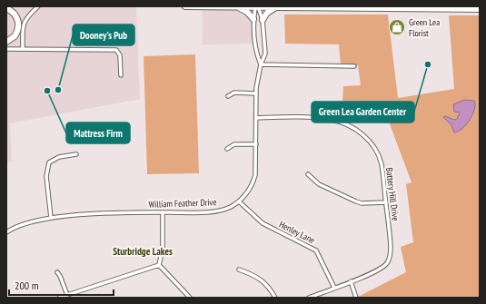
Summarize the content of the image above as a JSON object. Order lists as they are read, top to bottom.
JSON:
{
  "streets": {
    "street": ["Battery Hill Drive", "William Feather Drive", "Henley Lane"]
  },
  "crossings": [
    ["Battery Hill Drive", "William Feather Drive"],
    ["Battery Hill Drive", "Henley Lane"],
    ["William Feather Drive", "Henley Lane"]
  ],
  "districts": ["Sturbridge Lakes"],
  "places": {
    "shop": ["Green Lea Florist"],
    "other": ["Green Lea Garden Center", "Dooney's Pub", "Mattress Firm"]
  },
  "scale_bar": "200 m"
}
